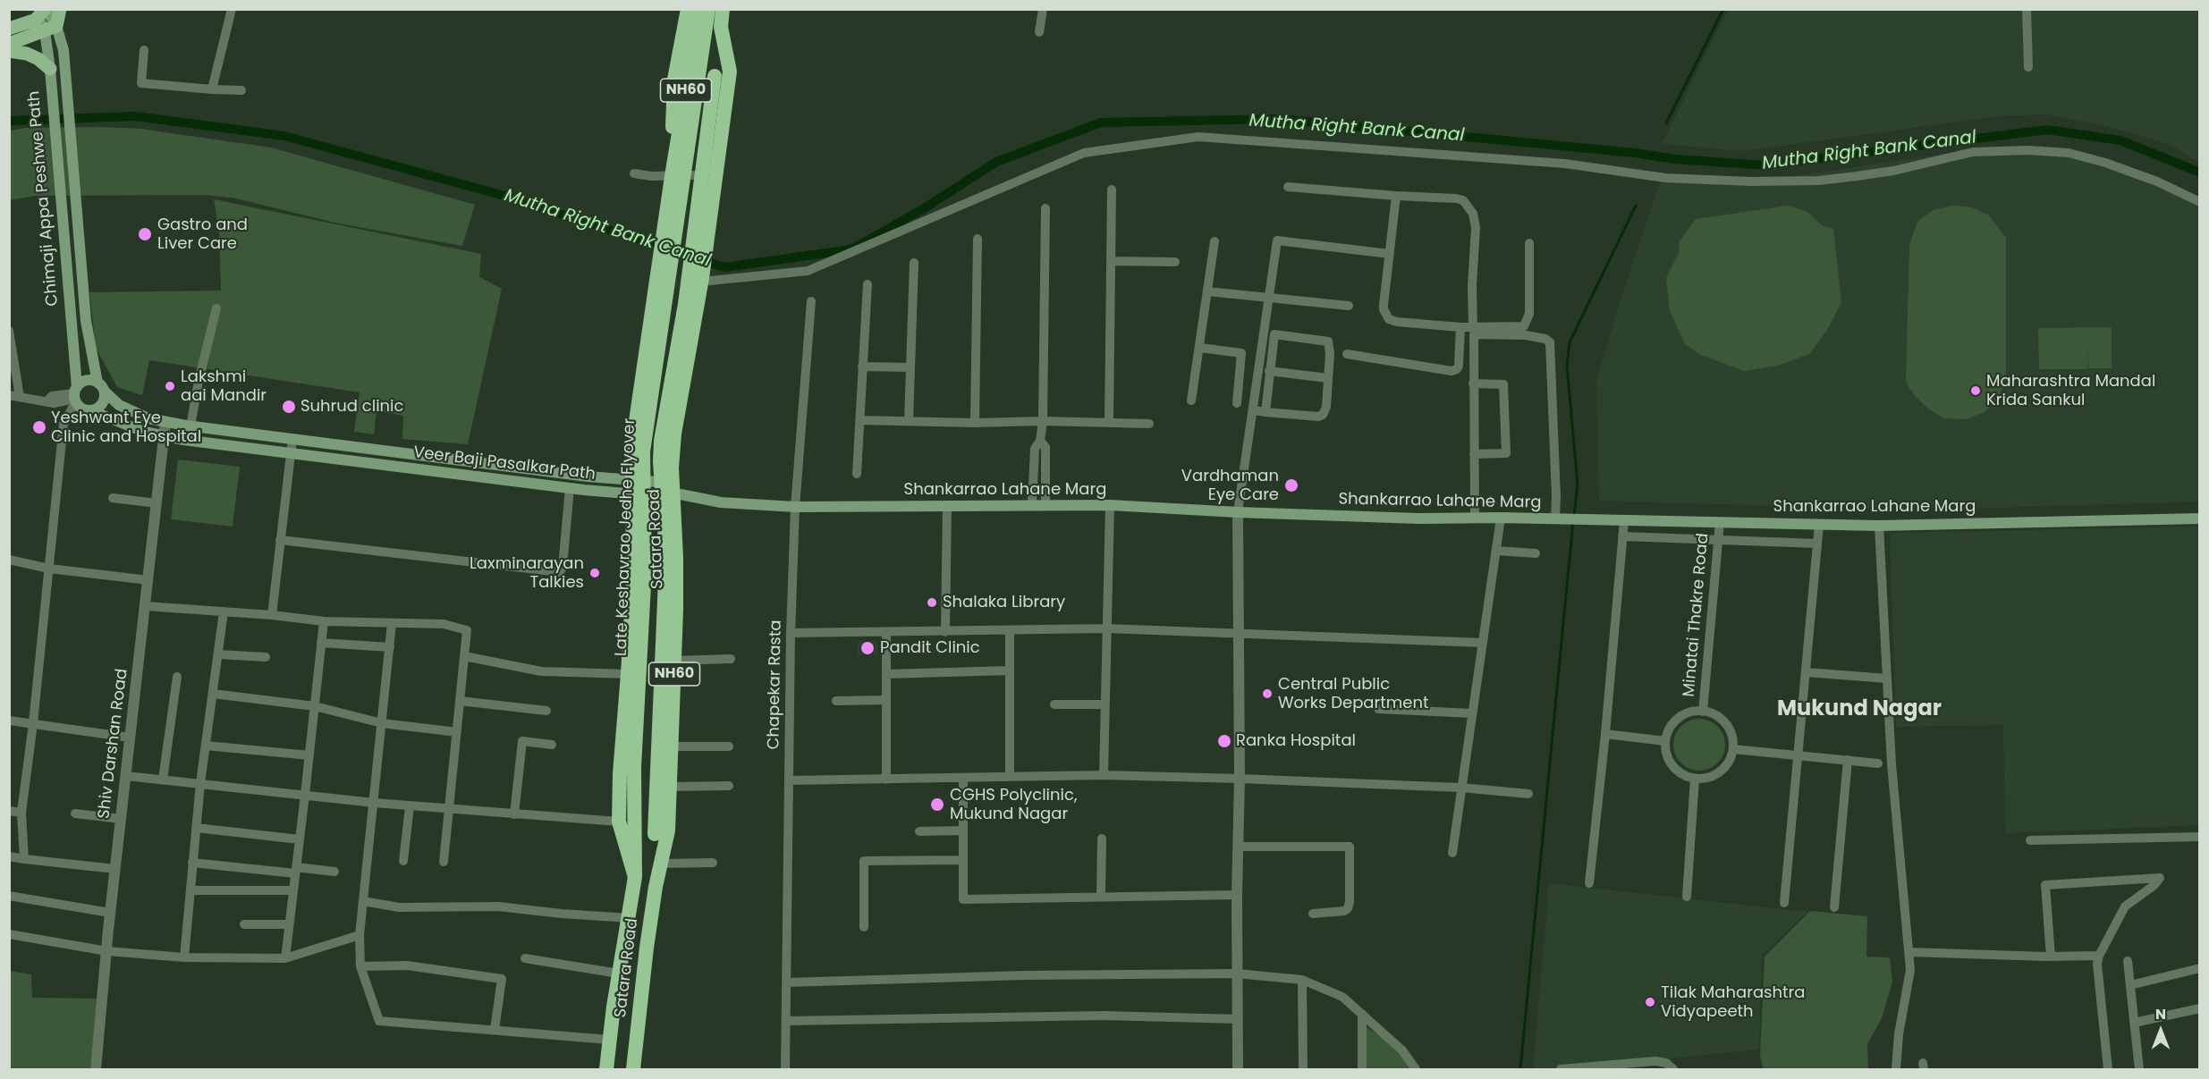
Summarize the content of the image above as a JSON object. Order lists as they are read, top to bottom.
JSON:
{
  "streets": {
    "highway": ["NH60", "Late Keshavrao Jedhe Flyover", "Satara Road"],
    "main road": ["Chimaji Appa Peshwe Path", "Veer Baji Pasalkar Path", "Shankarrao Lahane Marg"],
    "street": ["Minatai Thakre Road", "Chapekar Rasta", "Shiv Darshan Road"]
  },
  "crossings": [
    ["Chimaji Appa Peshwe Path", "Veer Baji Pasalkar Path"],
    ["Veer Baji Pasalkar Path", "Shankarrao Lahane Marg"],
    ["Veer Baji Pasalkar Path", "Satara Road"],
    ["Veer Baji Pasalkar Path", "Shiv Darshan Road"],
    ["Shankarrao Lahane Marg", "Satara Road"],
    ["Shankarrao Lahane Marg", "Minatai Thakre Road"],
    ["Shankarrao Lahane Marg", "Chapekar Rasta"],
    ["Late Keshavrao Jedhe Flyover", "Satara Road"]
  ],
  "districts": ["Mukund Nagar"],
  "water": ["Mutha Right Bank Canal"],
  "places": [
    "Gastro and Liver Care",
    "Lakshmi aai Mandir",
    "Maharashtra Mandal Krida Sankul",
    "Suhrud clinic",
    "Yeshwant Eye Clinic and Hospital",
    "Vardhaman Eye Care",
    "Laxminarayan Talkies",
    "Shalaka Library",
    "Pandit Clinic",
    "Central Public Works Department",
    "Ranka Hospital",
    "CGHS Polyclinic, Mukund Nagar",
    "Tilak Maharashtra Vidyapeeth"
  ],
  "north": "top"
}
